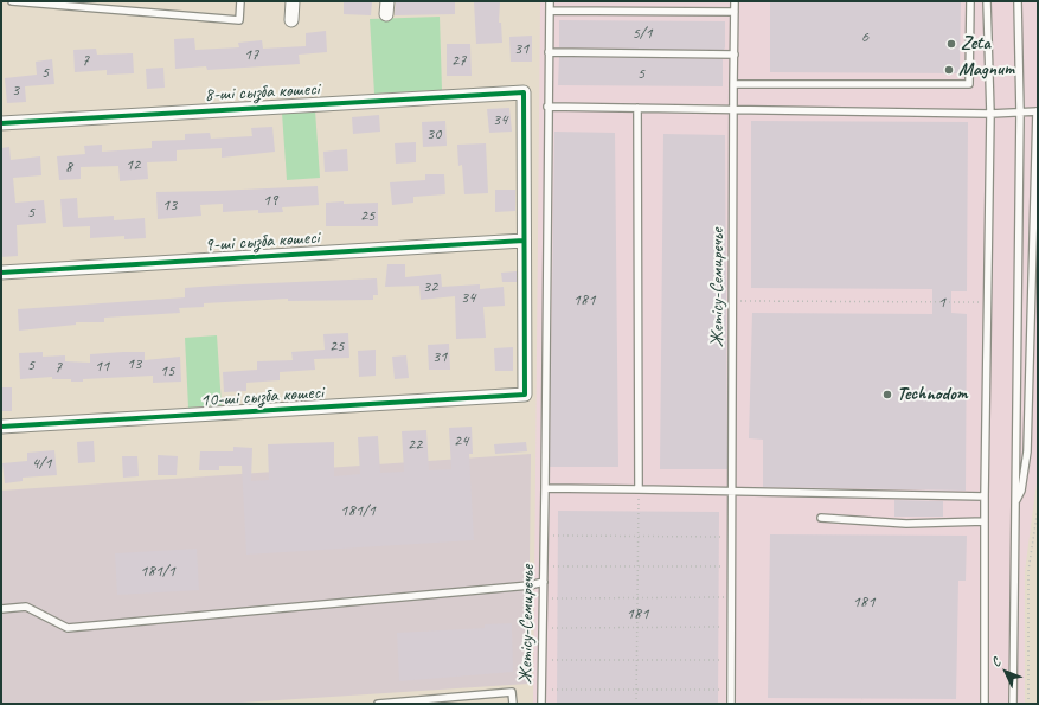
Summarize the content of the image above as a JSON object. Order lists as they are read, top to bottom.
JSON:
{
  "streets": {
    "street": ["8-ші сызба көшесі", "9-ші сызба көшесі", "10-ші сызба көшесі"],
    "lane": ["Жетісу-Семиречье"]
  },
  "crossings": [
    ["8-ші сызба көшесі", "9-ші сызба көшесі"],
    ["8-ші сызба көшесі", "10-ші сызба көшесі"],
    ["9-ші сызба көшесі", "10-ші сызба көшесі"]
  ],
  "places": ["Zeta", "Magnum", "Technodom"],
  "house_numbers": [
    "5/1",
    "6",
    "31",
    "17",
    "7",
    "27",
    "5",
    "5",
    "3",
    "34",
    "30",
    "12",
    "8",
    "19",
    "13",
    "5",
    "25",
    "32",
    "34",
    "181",
    "1",
    "25",
    "31",
    "13",
    "5",
    "11",
    "7",
    "15",
    "24",
    "22",
    "4/1",
    "181/1",
    "181/1",
    "181",
    "181"
  ],
  "north": "top left"
}
